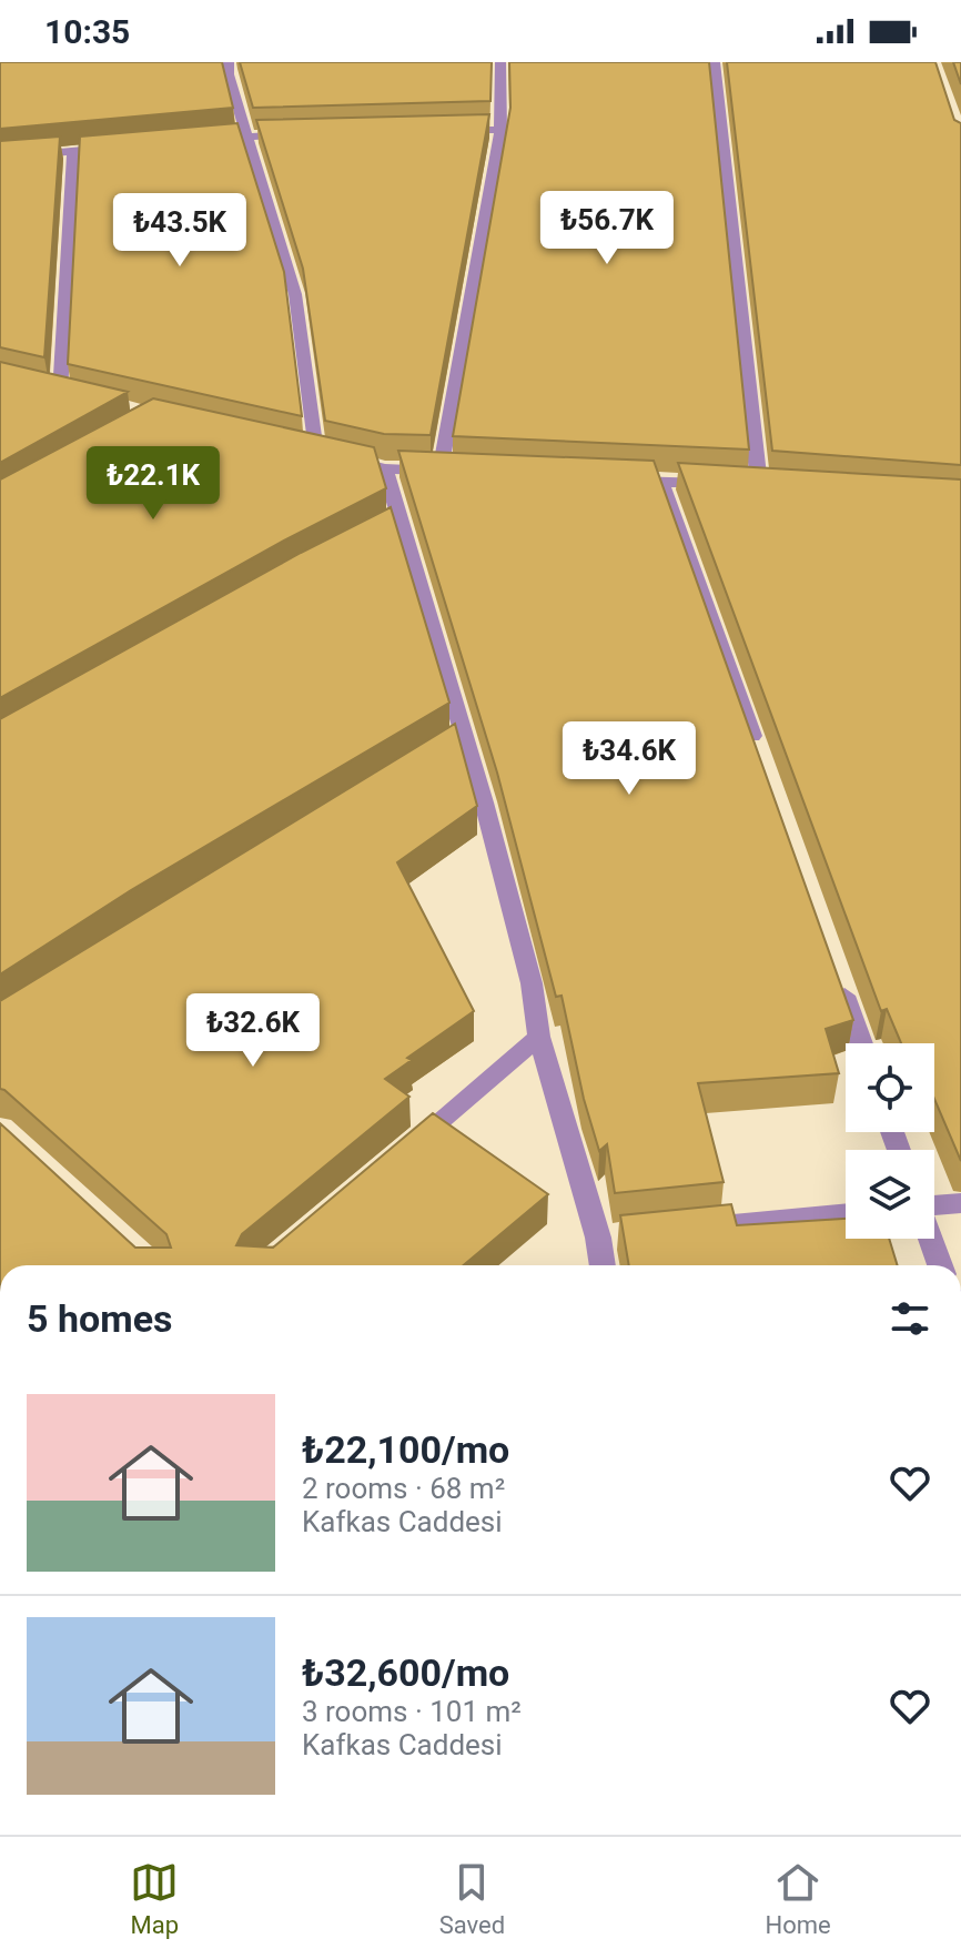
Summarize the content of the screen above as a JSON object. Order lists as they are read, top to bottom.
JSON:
{
  "page": {
    "status": "10:35",
    "price": [
      "₺56.7K",
      "₺43.5K",
      "₺22.1K",
      "₺34.6K",
      "₺32.6K"
    ],
    "heading": "5 homes",
    "list": [
      {
        "name": "₺22,100/mo",
        "note": "2 rooms · 68 m² · Kafkas Caddesi"
      },
      {
        "name": "₺32,600/mo",
        "note": "3 rooms · 101 m² · Kafkas Caddesi"
      }
    ],
    "tabs": ["Map", "Saved", "Home"]
  }
}
